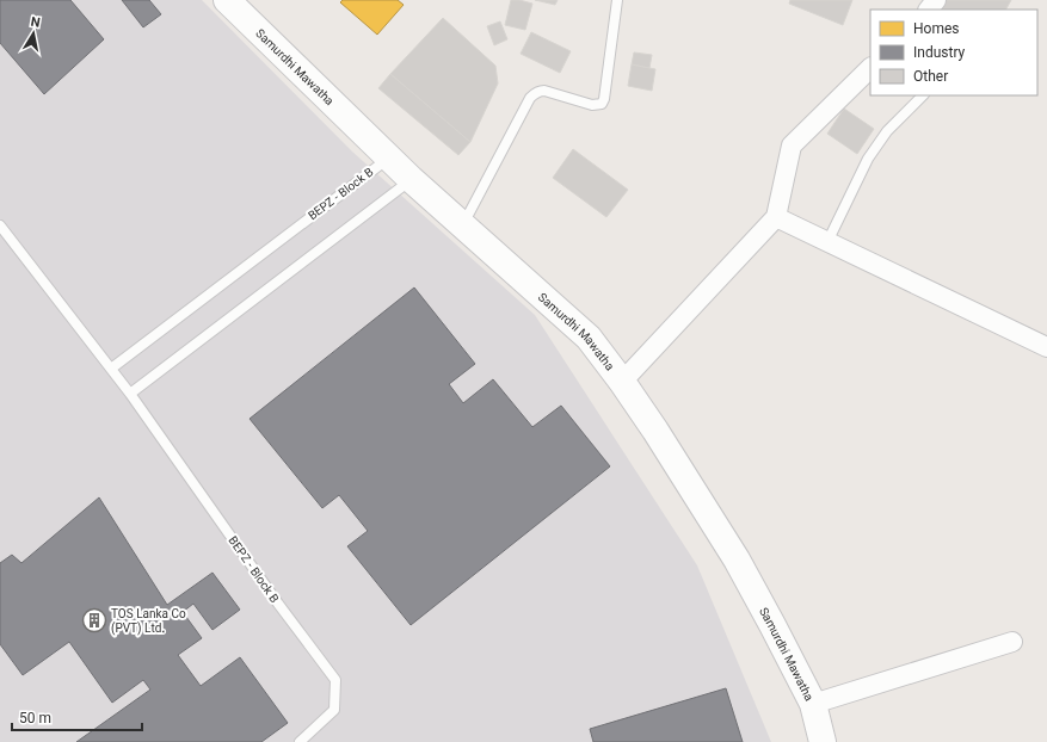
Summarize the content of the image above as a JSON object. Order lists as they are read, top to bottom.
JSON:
{
  "streets": {
    "main road": ["Samurdhi Mawatha"],
    "lane": ["BEPZ - Block B"]
  },
  "crossings": [
    ["Samurdhi Mawatha", "BEPZ - Block B"]
  ],
  "places": {
    "building": ["TOS Lanka Co (PVT) Ltd."]
  },
  "legend": ["Homes", "Industry", "Other"],
  "scale_bar": "50 m",
  "north": "top"
}
